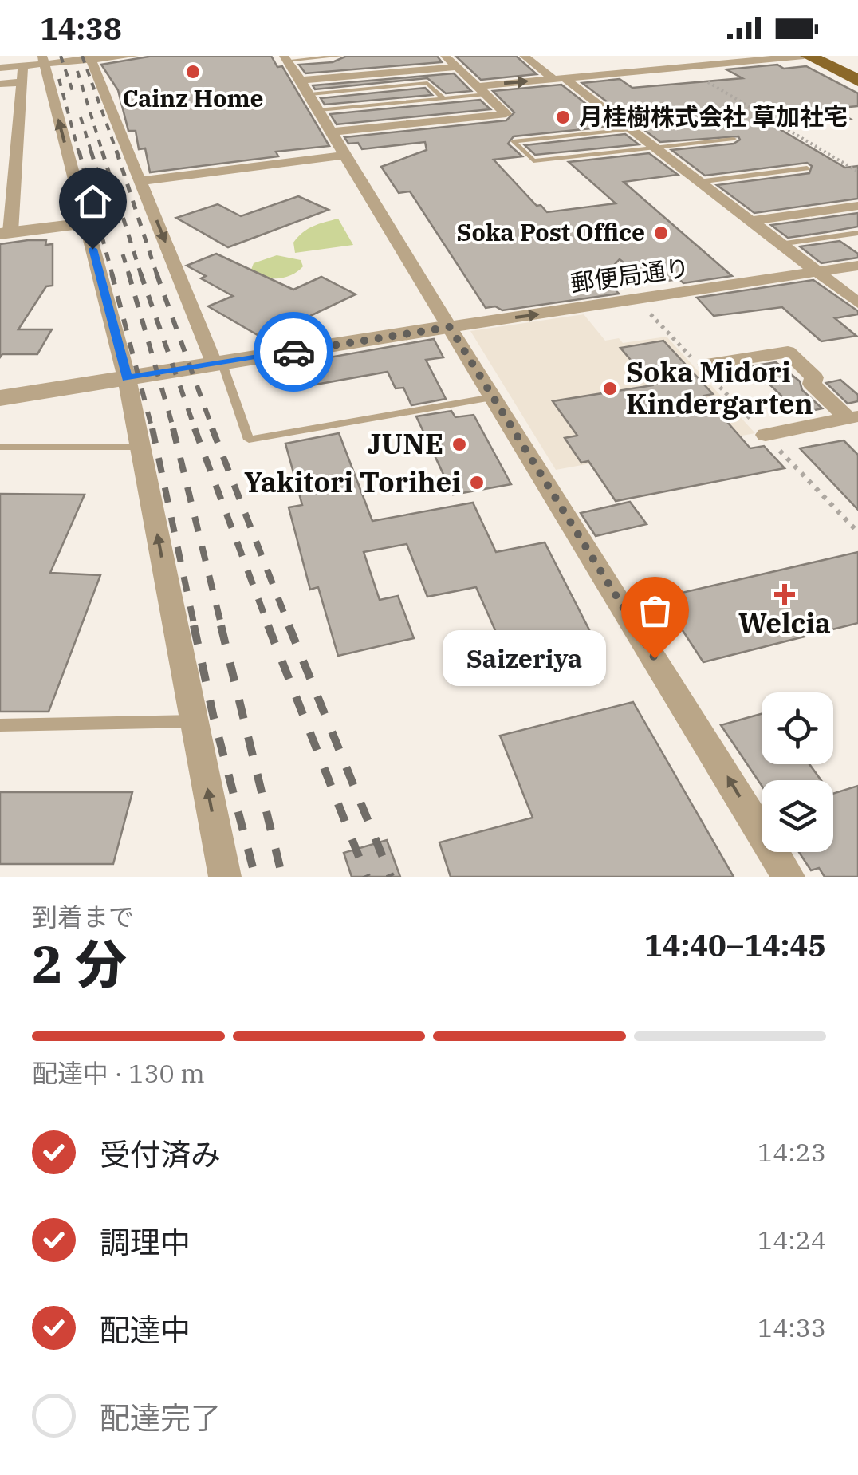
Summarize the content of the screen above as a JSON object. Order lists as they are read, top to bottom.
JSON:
{
  "streets": {
    "street": ["郵便局通り"]
  },
  "one_way": ["郵便局通り"],
  "places": {
    "other": [
      "Cainz Home",
      "月桂樹株式会社 草加社宅",
      "Soka Post Office",
      "Soka Midori Kindergarten",
      "JUNE",
      "Yakitori Torihei",
      "Saizeriya"
    ],
    "health": ["Welcia"]
  },
  "page": {
    "status": "14:38",
    "bubble": "Saizeriya",
    "heading": ["2 分", "到着まで", "14:40–14:45"],
    "bar": "配達中 · 130 m",
    "list": [
      ["受付済み", "14:23"],
      ["調理中", "14:24"],
      ["配達中", "14:33"],
      "配達完了"
    ]
  }
}
